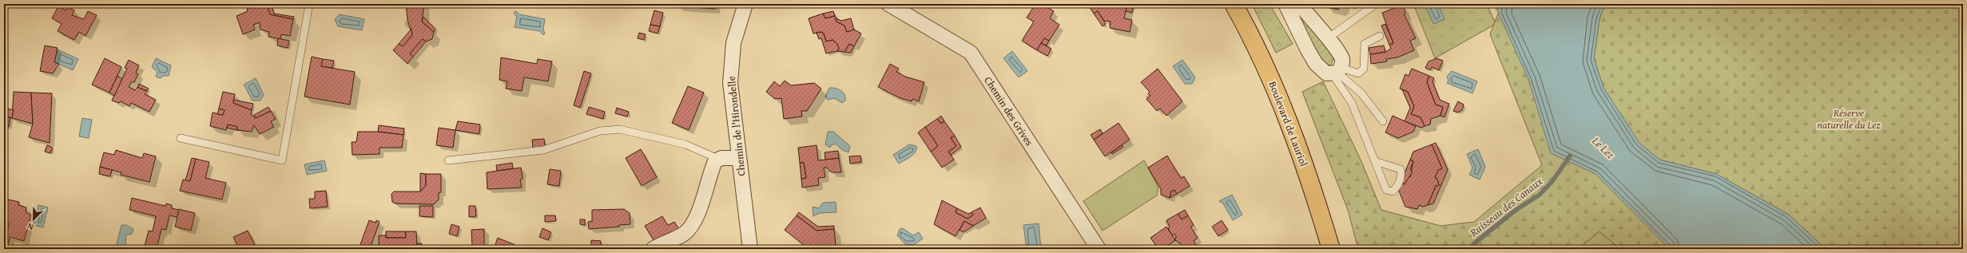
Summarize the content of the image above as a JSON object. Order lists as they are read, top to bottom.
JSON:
{
  "streets": {
    "main road": ["Boulevard de Lauriol"],
    "street": ["Chemin des Grives", "Chemin de l'Hirondelle"]
  },
  "water": ["Le Lez", "Ruisseau des Canaux"],
  "parks": ["Réserve naturelle du Lez"],
  "north": "bottom left"
}
